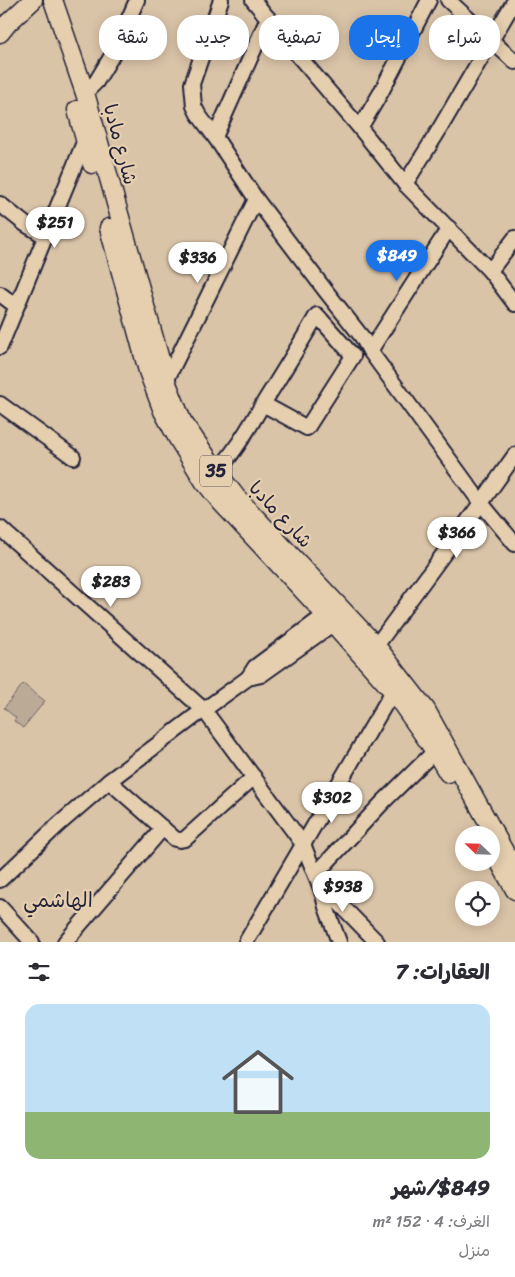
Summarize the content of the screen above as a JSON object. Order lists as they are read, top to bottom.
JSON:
{
  "streets": {
    "main road": ["شارع مادبا", "35"]
  },
  "districts": ["الهاشمي"],
  "north": "top left",
  "page": {
    "chip": [
      "شراء",
      "إيجار",
      "تصفية",
      "جديد",
      "شقة"
    ],
    "price": [
      "$251",
      "$849",
      "$336",
      "$366",
      "$283",
      "$302",
      "$938"
    ],
    "heading": "العقارات: 7",
    "list": [
      {
        "name": "$849/شهر",
        "note": "الغرف: 4 · 152 m² · منزل"
      }
    ]
  }
}
